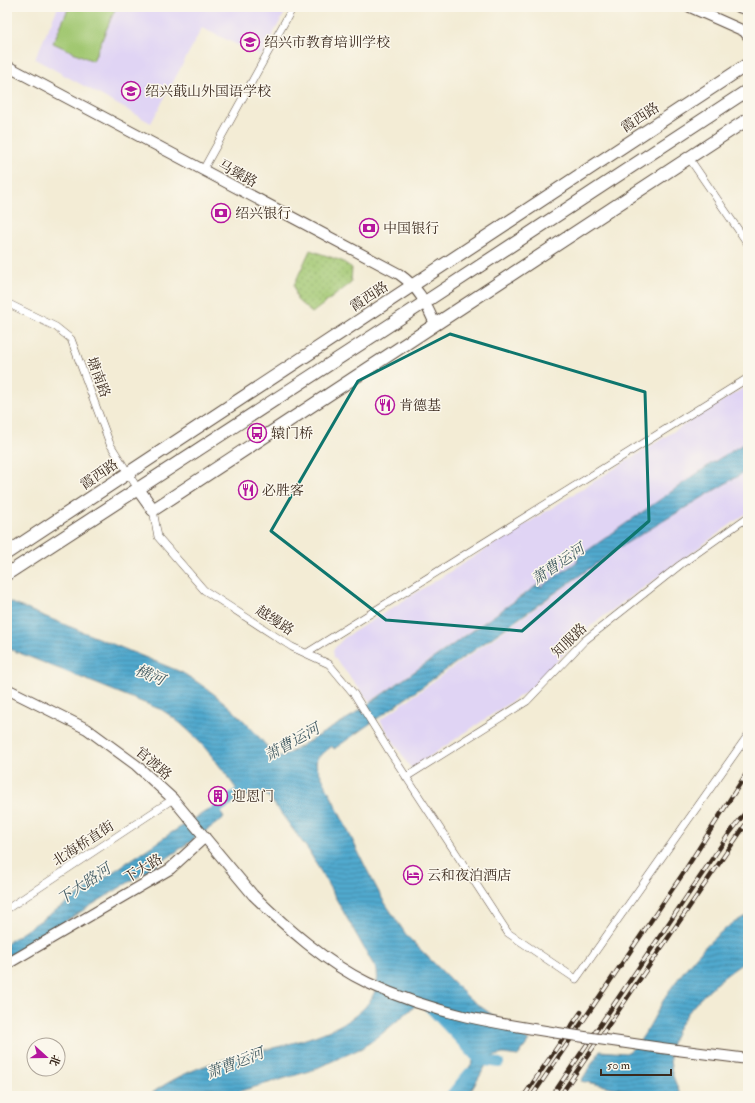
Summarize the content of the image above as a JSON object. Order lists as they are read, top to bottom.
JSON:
{
  "streets": {
    "main road": ["霞西路"],
    "street": [
      "马臻路",
      "塘南路",
      "越缦路",
      "知服路",
      "官渡路",
      "北海桥直街",
      "下大路"
    ]
  },
  "crossings": [
    ["霞西路", "马臻路"],
    ["霞西路", "塘南路"],
    ["越缦路", "知服路"],
    ["官渡路", "北海桥直街"],
    ["官渡路", "下大路"]
  ],
  "water": ["萧曹运河", "横河", "下大路河"],
  "places": {
    "school or university": ["绍兴市教育培训学校", "绍兴蕺山外国语学校"],
    "bank": ["绍兴银行", "中国银行"],
    "restaurant": ["肯德基", "必胜客"],
    "bus stop": ["辕门桥"],
    "building": ["迎恩门"],
    "hotel": ["云和夜泊酒店"]
  },
  "scale_bar": "50 m",
  "north": "right"
}
